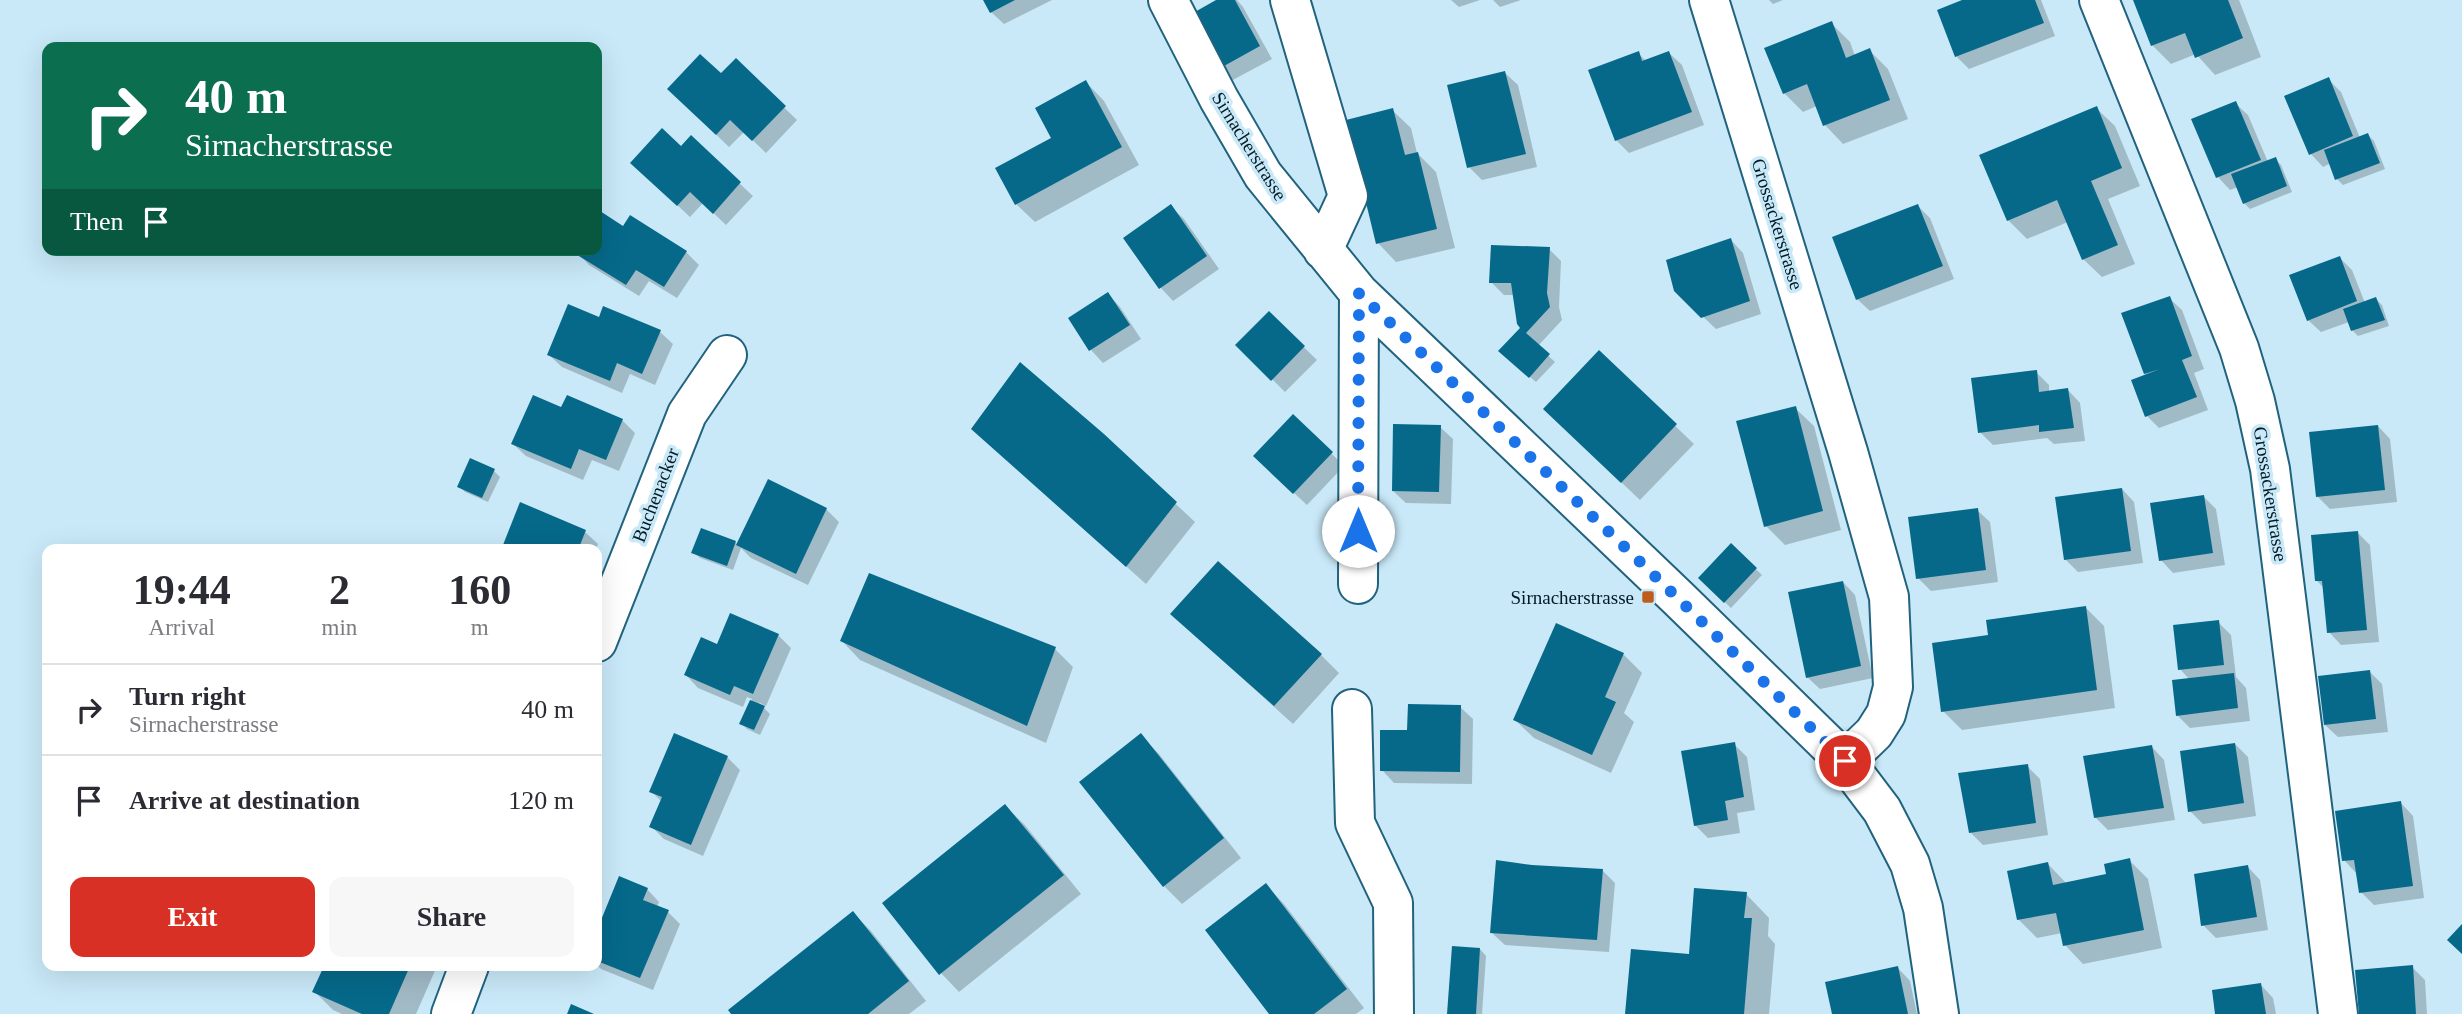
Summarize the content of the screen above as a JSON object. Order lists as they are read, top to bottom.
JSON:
{
  "streets": {
    "street": ["Sirnacherstrasse", "Grossackerstrasse", "Buchenacker"]
  },
  "crossings": [
    ["Sirnacherstrasse", "Grossackerstrasse"]
  ],
  "places": {
    "transit": ["Sirnacherstrasse"]
  },
  "page": {
    "turn": ["40 m", "Sirnacherstrasse"],
    "then": "Then",
    "eta": [
      "19:44",
      "Arrival",
      "2",
      "min",
      "160",
      "m"
    ],
    "list": [
      {
        "name": "Turn right",
        "note": "Sirnacherstrasse",
        "value": "40 m"
      },
      {
        "name": "Arrive at destination",
        "value": "120 m"
      }
    ],
    "buttons": ["Exit", "Share"]
  }
}
